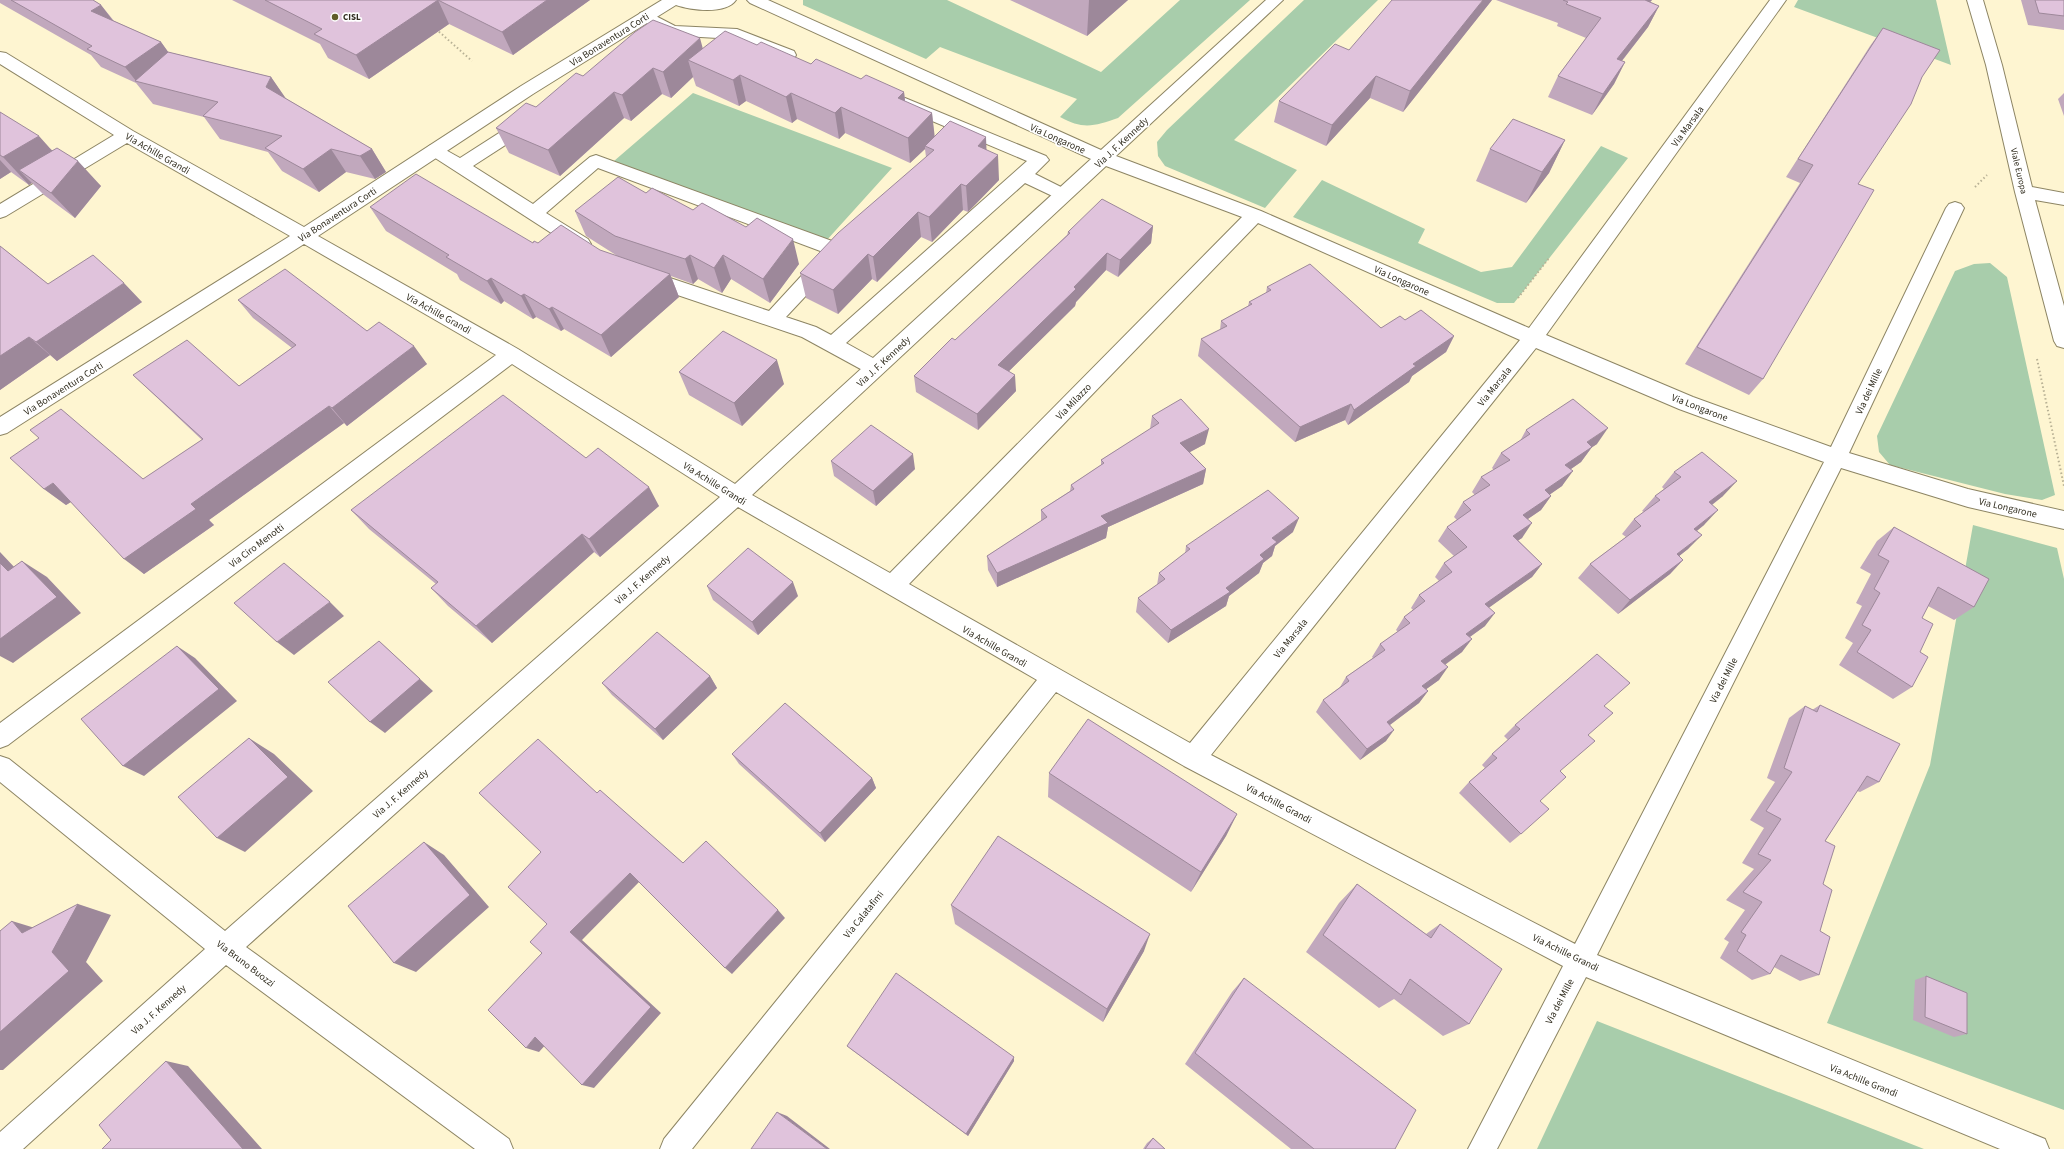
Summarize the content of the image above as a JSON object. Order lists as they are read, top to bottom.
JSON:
{
  "streets": {
    "street": [
      "Via Bonaventura Corti",
      "Via Marsala",
      "Via Longarone",
      "Via J. F. Kennedy",
      "Via Achille Grandi",
      "Viale Europa",
      "Via dei Mille",
      "Via Milazzo",
      "Via Ciro Menotti",
      "Via Calatafimi",
      "Via Bruno Buozzi"
    ]
  },
  "crossings": [
    ["Via Bonaventura Corti", "Via Achille Grandi"],
    ["Via Marsala", "Via Longarone"],
    ["Via Marsala", "Via Achille Grandi"],
    ["Via Longarone", "Via J. F. Kennedy"],
    ["Via Longarone", "Via dei Mille"],
    ["Via Longarone", "Via Milazzo"],
    ["Via J. F. Kennedy", "Via Achille Grandi"],
    ["Via J. F. Kennedy", "Via Bruno Buozzi"],
    ["Via Achille Grandi", "Via dei Mille"],
    ["Via Achille Grandi", "Via Milazzo"],
    ["Via Achille Grandi", "Via Ciro Menotti"],
    ["Via Achille Grandi", "Via Calatafimi"]
  ],
  "places": ["CISL"]
}
